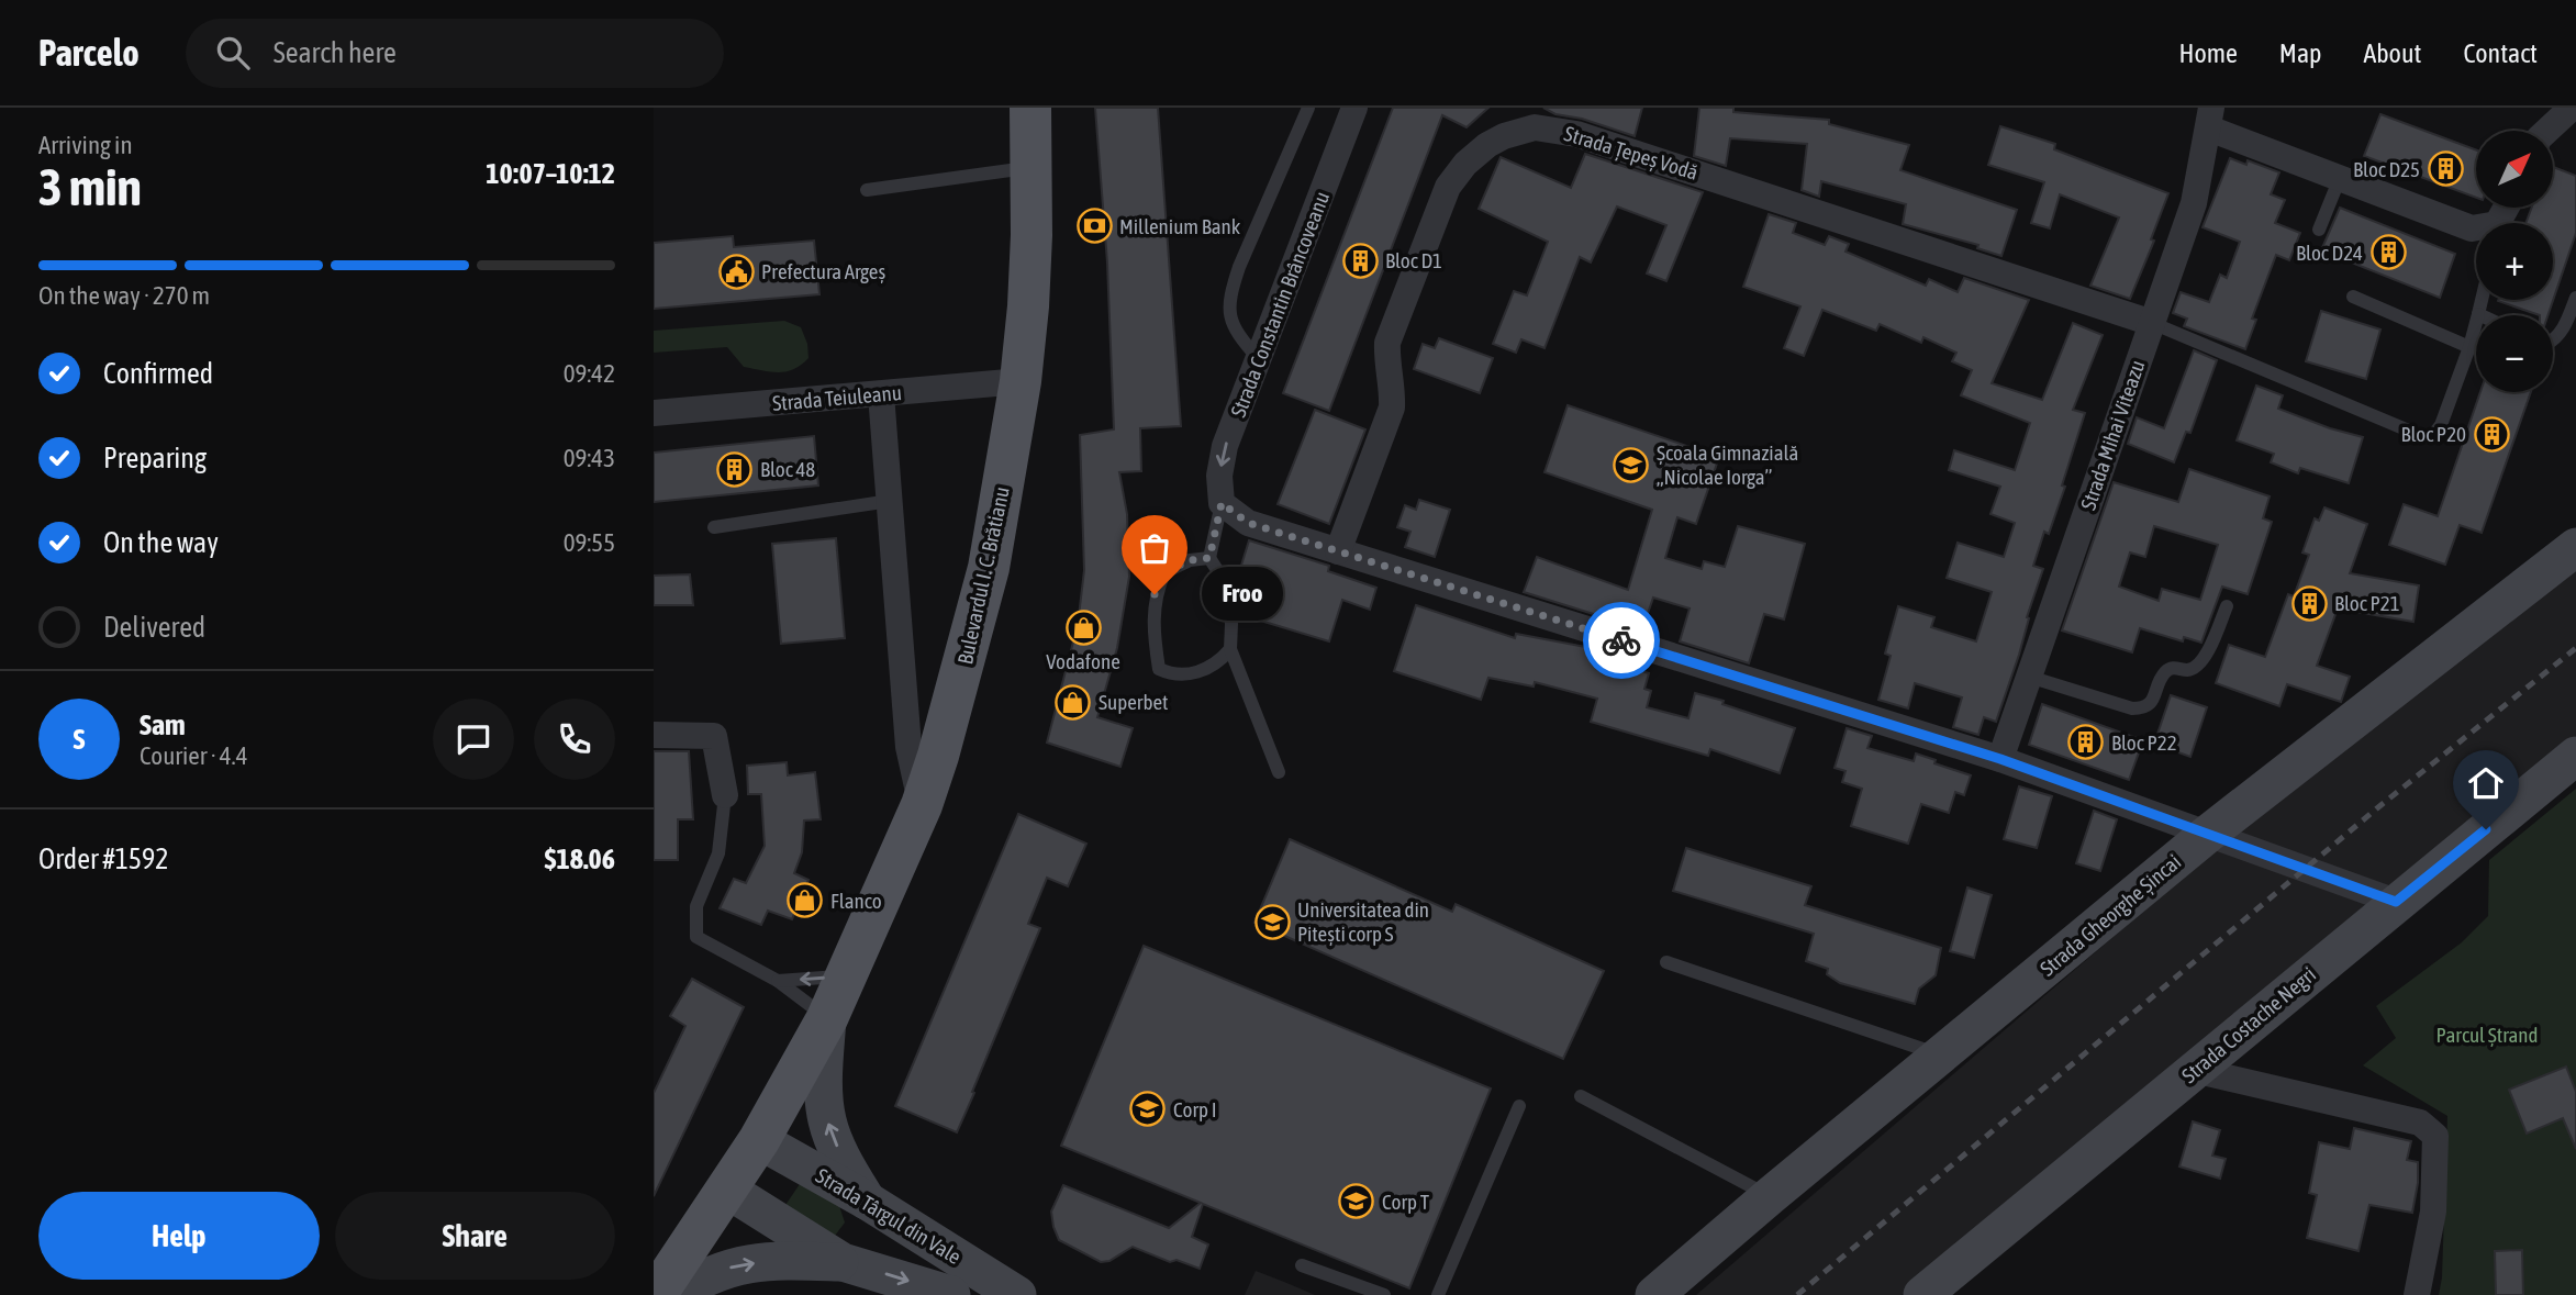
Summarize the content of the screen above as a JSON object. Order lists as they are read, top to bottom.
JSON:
{
  "streets": {
    "main road": [
      "Bulevardul I. C. Brătianu",
      "Strada Gheorghe Șincai",
      "Strada Costache Negri",
      "Strada Târgul din Vale"
    ],
    "street": [
      "Strada Țepeș Vodă",
      "Strada Constantin Brâncoveanu",
      "Strada Teiuleanu",
      "Strada Mihai Viteazu"
    ]
  },
  "crossings": [
    ["Strada Țepeș Vodă", "Strada Mihai Viteazu"],
    ["Strada Teiuleanu", "Bulevardul I. C. Brătianu"],
    ["Bulevardul I. C. Brătianu", "Strada Târgul din Vale"]
  ],
  "one_way": ["Strada Constantin Brâncoveanu"],
  "parks": ["Parcul Ștrand"],
  "places": {
    "building": [
      "Bloc D25",
      "Bloc D24",
      "Bloc D1",
      "Bloc P20",
      "Bloc 48",
      "Bloc P21",
      "Bloc P22"
    ],
    "bank": ["Millenium Bank"],
    "public building": ["Prefectura Argeș"],
    "school or university": [
      "Școala Gimnazială „Nicolae Iorga”",
      "Universitatea din Pitești corp S",
      "Corp I",
      "Corp T"
    ],
    "other": ["Froo"],
    "shop": ["Vodafone", "Superbet", "Flanco"]
  },
  "north": "top right",
  "page": {
    "header": "Parcelo",
    "search": "Search here",
    "nav": [
      "Home",
      "Map",
      "About",
      "Contact"
    ],
    "heading": ["3 min", "Arriving in", "10:07–10:12"],
    "panel": [
      "Sam",
      "Courier · 4.4",
      "Order #1592",
      "$18.06"
    ],
    "map_buttons": ["+", "−"],
    "bar": "On the way · 270 m",
    "list": [
      ["Confirmed", "09:42"],
      ["Preparing", "09:43"],
      ["On the way", "09:55"],
      "Delivered"
    ],
    "bubble": "Froo",
    "round": "S",
    "buttons": ["Help", "Share"]
  }
}
